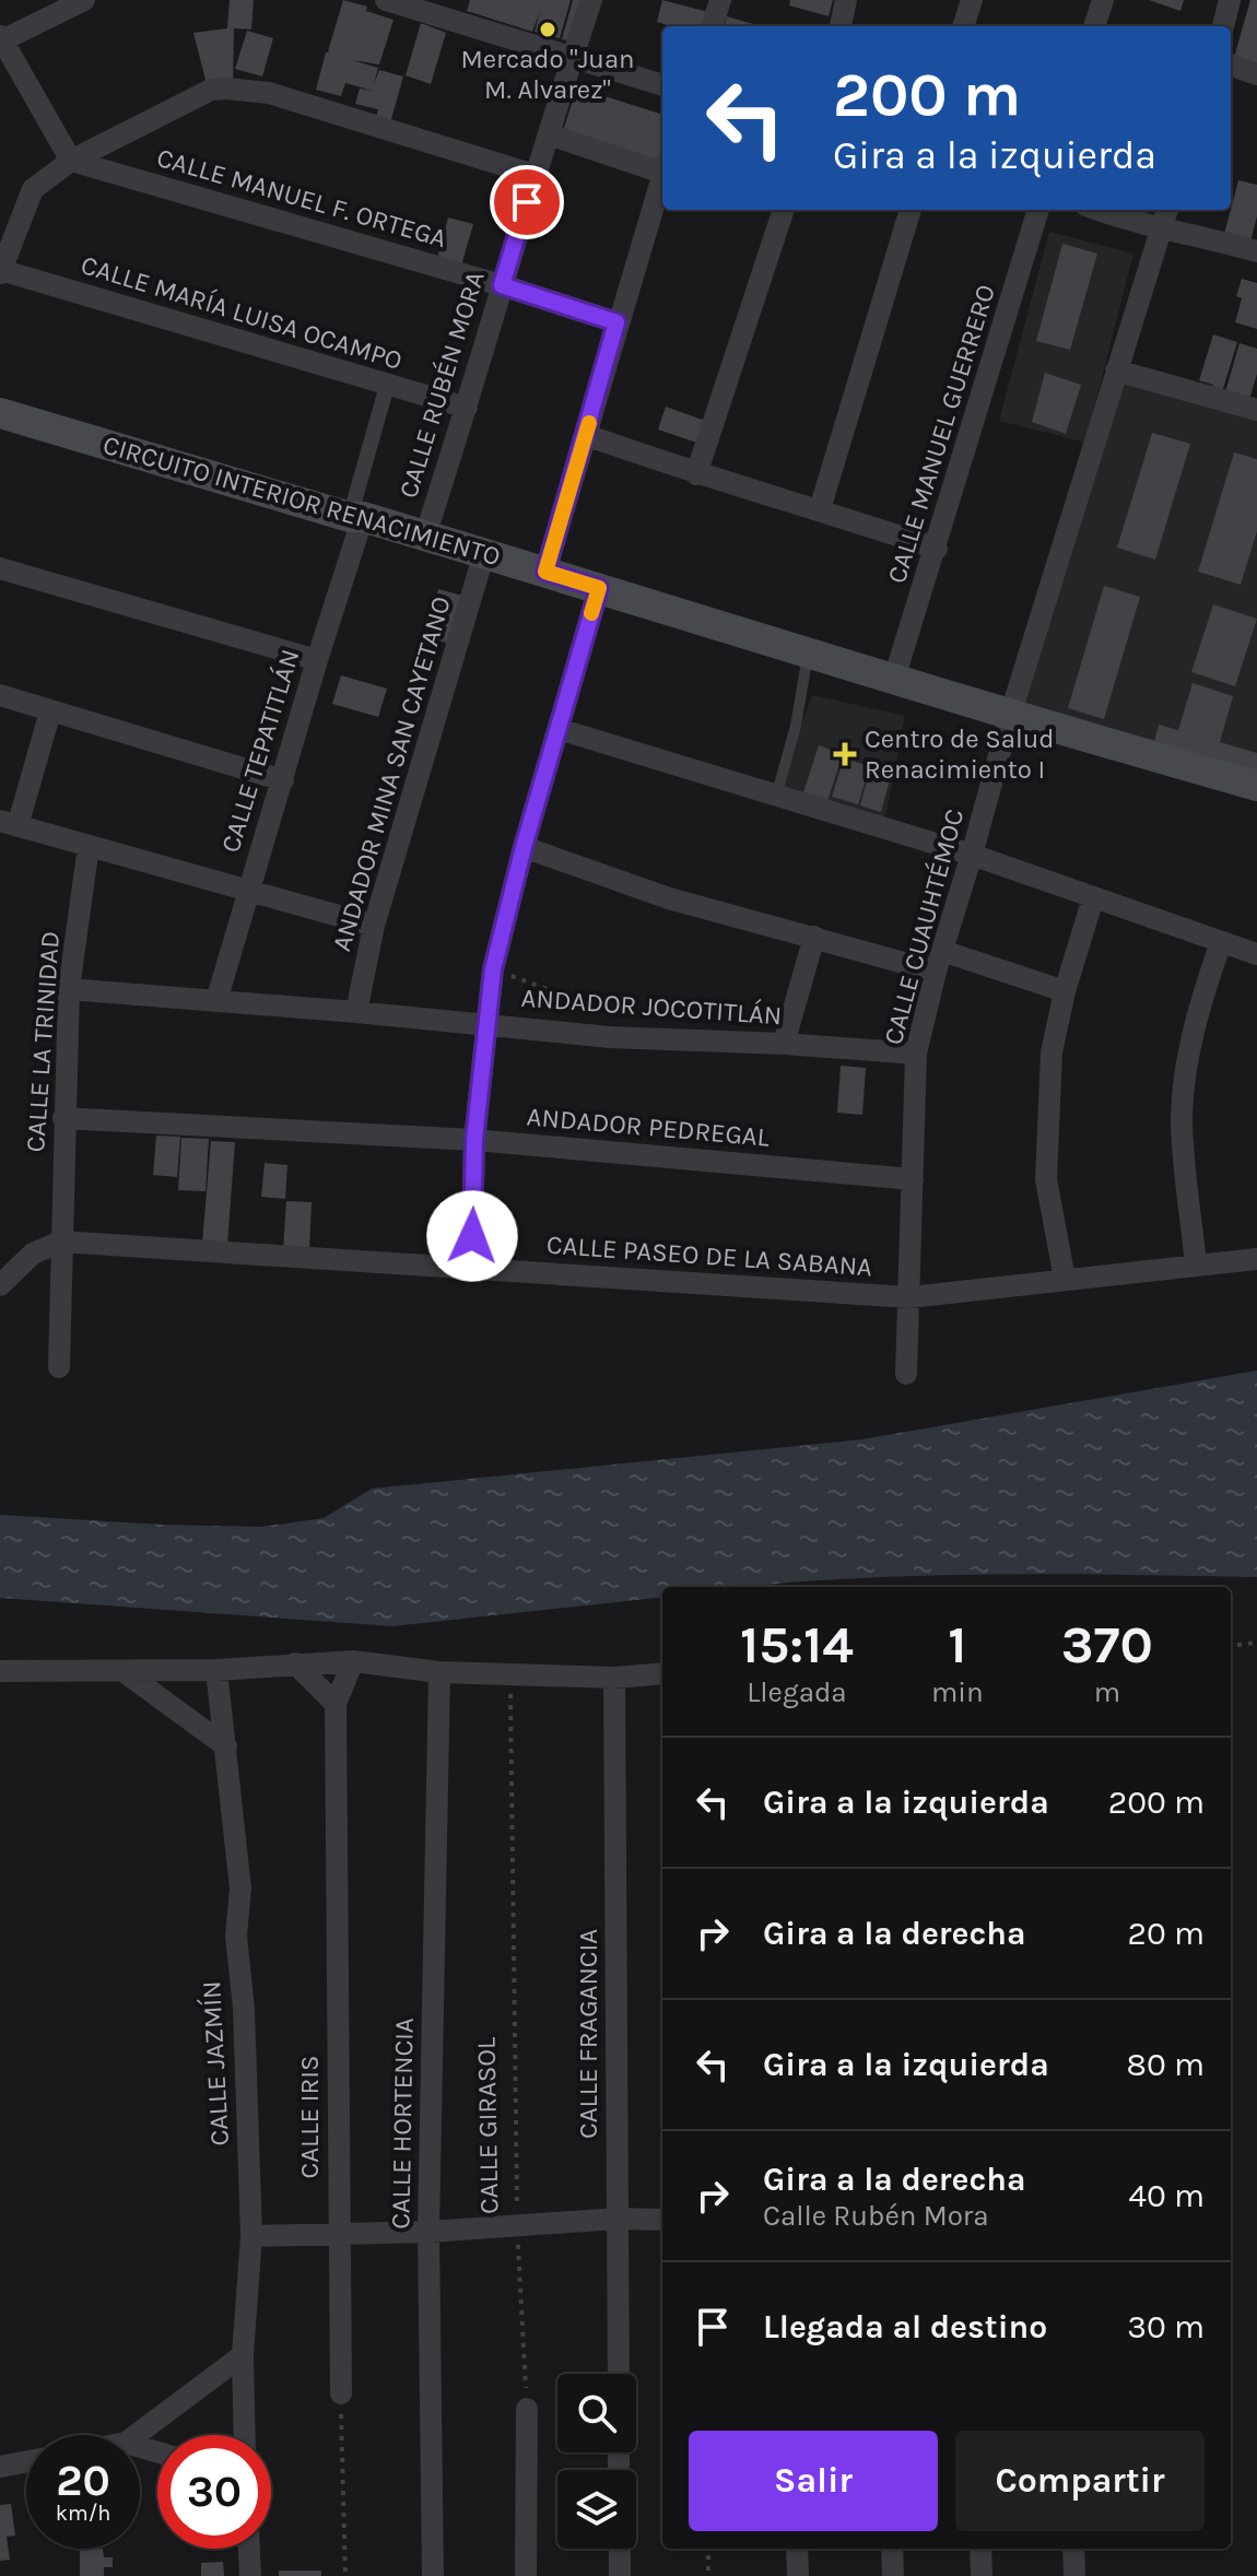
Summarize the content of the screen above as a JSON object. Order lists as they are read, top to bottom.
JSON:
{
  "streets": {
    "main road": ["CIRCUITO INTERIOR RENACIMIENTO"],
    "street": [
      "CALLE MANUEL F. ORTEGA",
      "CALLE MARÍA LUISA OCAMPO",
      "CALLE RUBÉN MORA",
      "CALLE MANUEL GUERRERO",
      "CALLE TEPATITLÁN",
      "ANDADOR MINA SAN CAYETANO",
      "CALLE CUAUHTÉMOC",
      "ANDADOR JOCOTITLÁN",
      "CALLE LA TRINIDAD",
      "ANDADOR PEDREGAL",
      "CALLE PASEO DE LA SABANA",
      "CALLE FRAGANCIA",
      "CALLE JAZMÍN",
      "CALLE IRIS",
      "CALLE HORTENCIA"
    ],
    "path": ["CALLE GIRASOL"]
  },
  "crossings": [
    ["CALLE MANUEL F. ORTEGA", "CALLE RUBÉN MORA"],
    ["CALLE MARÍA LUISA OCAMPO", "CALLE RUBÉN MORA"],
    ["CALLE MARÍA LUISA OCAMPO", "CALLE TEPATITLÁN"],
    ["CALLE RUBÉN MORA", "CIRCUITO INTERIOR RENACIMIENTO"],
    ["CALLE MANUEL GUERRERO", "CIRCUITO INTERIOR RENACIMIENTO"],
    ["CIRCUITO INTERIOR RENACIMIENTO", "CALLE TEPATITLÁN"],
    ["CIRCUITO INTERIOR RENACIMIENTO", "ANDADOR MINA SAN CAYETANO"],
    ["CIRCUITO INTERIOR RENACIMIENTO", "CALLE CUAUHTÉMOC"],
    ["CALLE TEPATITLÁN", "ANDADOR JOCOTITLÁN"],
    ["ANDADOR MINA SAN CAYETANO", "ANDADOR JOCOTITLÁN"],
    ["CALLE CUAUHTÉMOC", "ANDADOR JOCOTITLÁN"],
    ["CALLE CUAUHTÉMOC", "ANDADOR PEDREGAL"],
    ["CALLE CUAUHTÉMOC", "CALLE PASEO DE LA SABANA"],
    ["ANDADOR JOCOTITLÁN", "CALLE LA TRINIDAD"],
    ["CALLE LA TRINIDAD", "ANDADOR PEDREGAL"],
    ["CALLE LA TRINIDAD", "CALLE PASEO DE LA SABANA"]
  ],
  "places": {
    "other": ["Mercado \"Juan M. Alvarez\""],
    "health": ["Centro de Salud Renacimiento I"]
  },
  "page": {
    "turn": ["200 m", "Gira a la izquierda"],
    "eta": [
      "15:14",
      "Llegada",
      "1",
      "min",
      "370",
      "m"
    ],
    "list": [
      {
        "name": "Gira a la izquierda",
        "value": "200 m"
      },
      {
        "name": "Gira a la derecha",
        "value": "20 m"
      },
      {
        "name": "Gira a la izquierda",
        "value": "80 m"
      },
      {
        "name": "Gira a la derecha",
        "note": "Calle Rubén Mora",
        "value": "40 m"
      },
      {
        "name": "Llegada al destino",
        "value": "30 m"
      }
    ],
    "buttons": ["Salir", "Compartir"],
    "speed": "20 km/h",
    "limit": "30"
  }
}
